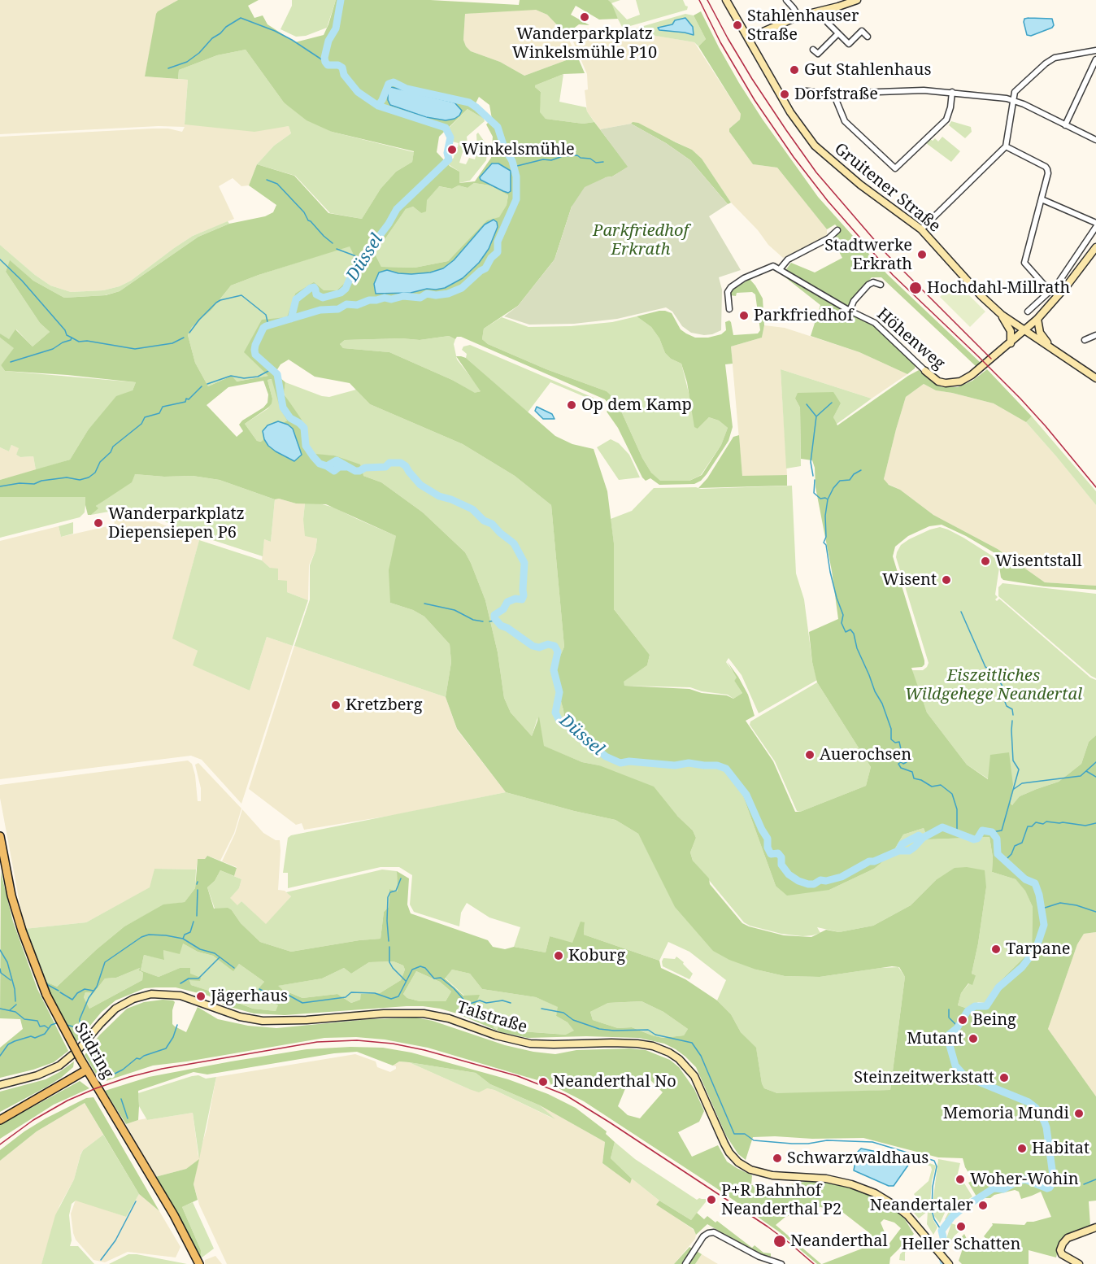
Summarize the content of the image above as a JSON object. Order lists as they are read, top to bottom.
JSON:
{
  "streets": {
    "main road": [
      "Gruitener Straße",
      "Höhenweg",
      "Talstraße",
      "Südring"
    ]
  },
  "crossings": [
    ["Gruitener Straße", "Höhenweg"]
  ],
  "water": ["Düssel"],
  "parks": ["Parkfriedhof Erkrath", "Eiszeitliches Wildgehege Neandertal"],
  "places": [
    "Wanderparkplatz Winkelsmühle P10",
    "Stahlenhauser Straße",
    "Gut Stahlenhaus",
    "Dorfstraße",
    "Winkelsmühle",
    "Stadtwerke Erkrath",
    "Hochdahl-Millrath",
    "Parkfriedhof",
    "Op dem Kamp",
    "Wanderparkplatz Diepensiepen P6",
    "Wisentstall",
    "Wisent",
    "Kretzberg",
    "Auerochsen",
    "Tarpane",
    "Koburg",
    "Jägerhaus",
    "Being",
    "Mutant",
    "Steinzeitwerkstatt",
    "Neanderthal No",
    "Memoria Mundi",
    "Habitat",
    "Schwarzwaldhaus",
    "Woher-Wohin",
    "P+R Bahnhof Neanderthal P2",
    "Neandertaler",
    "Heller Schatten",
    "Neanderthal"
  ]
}
